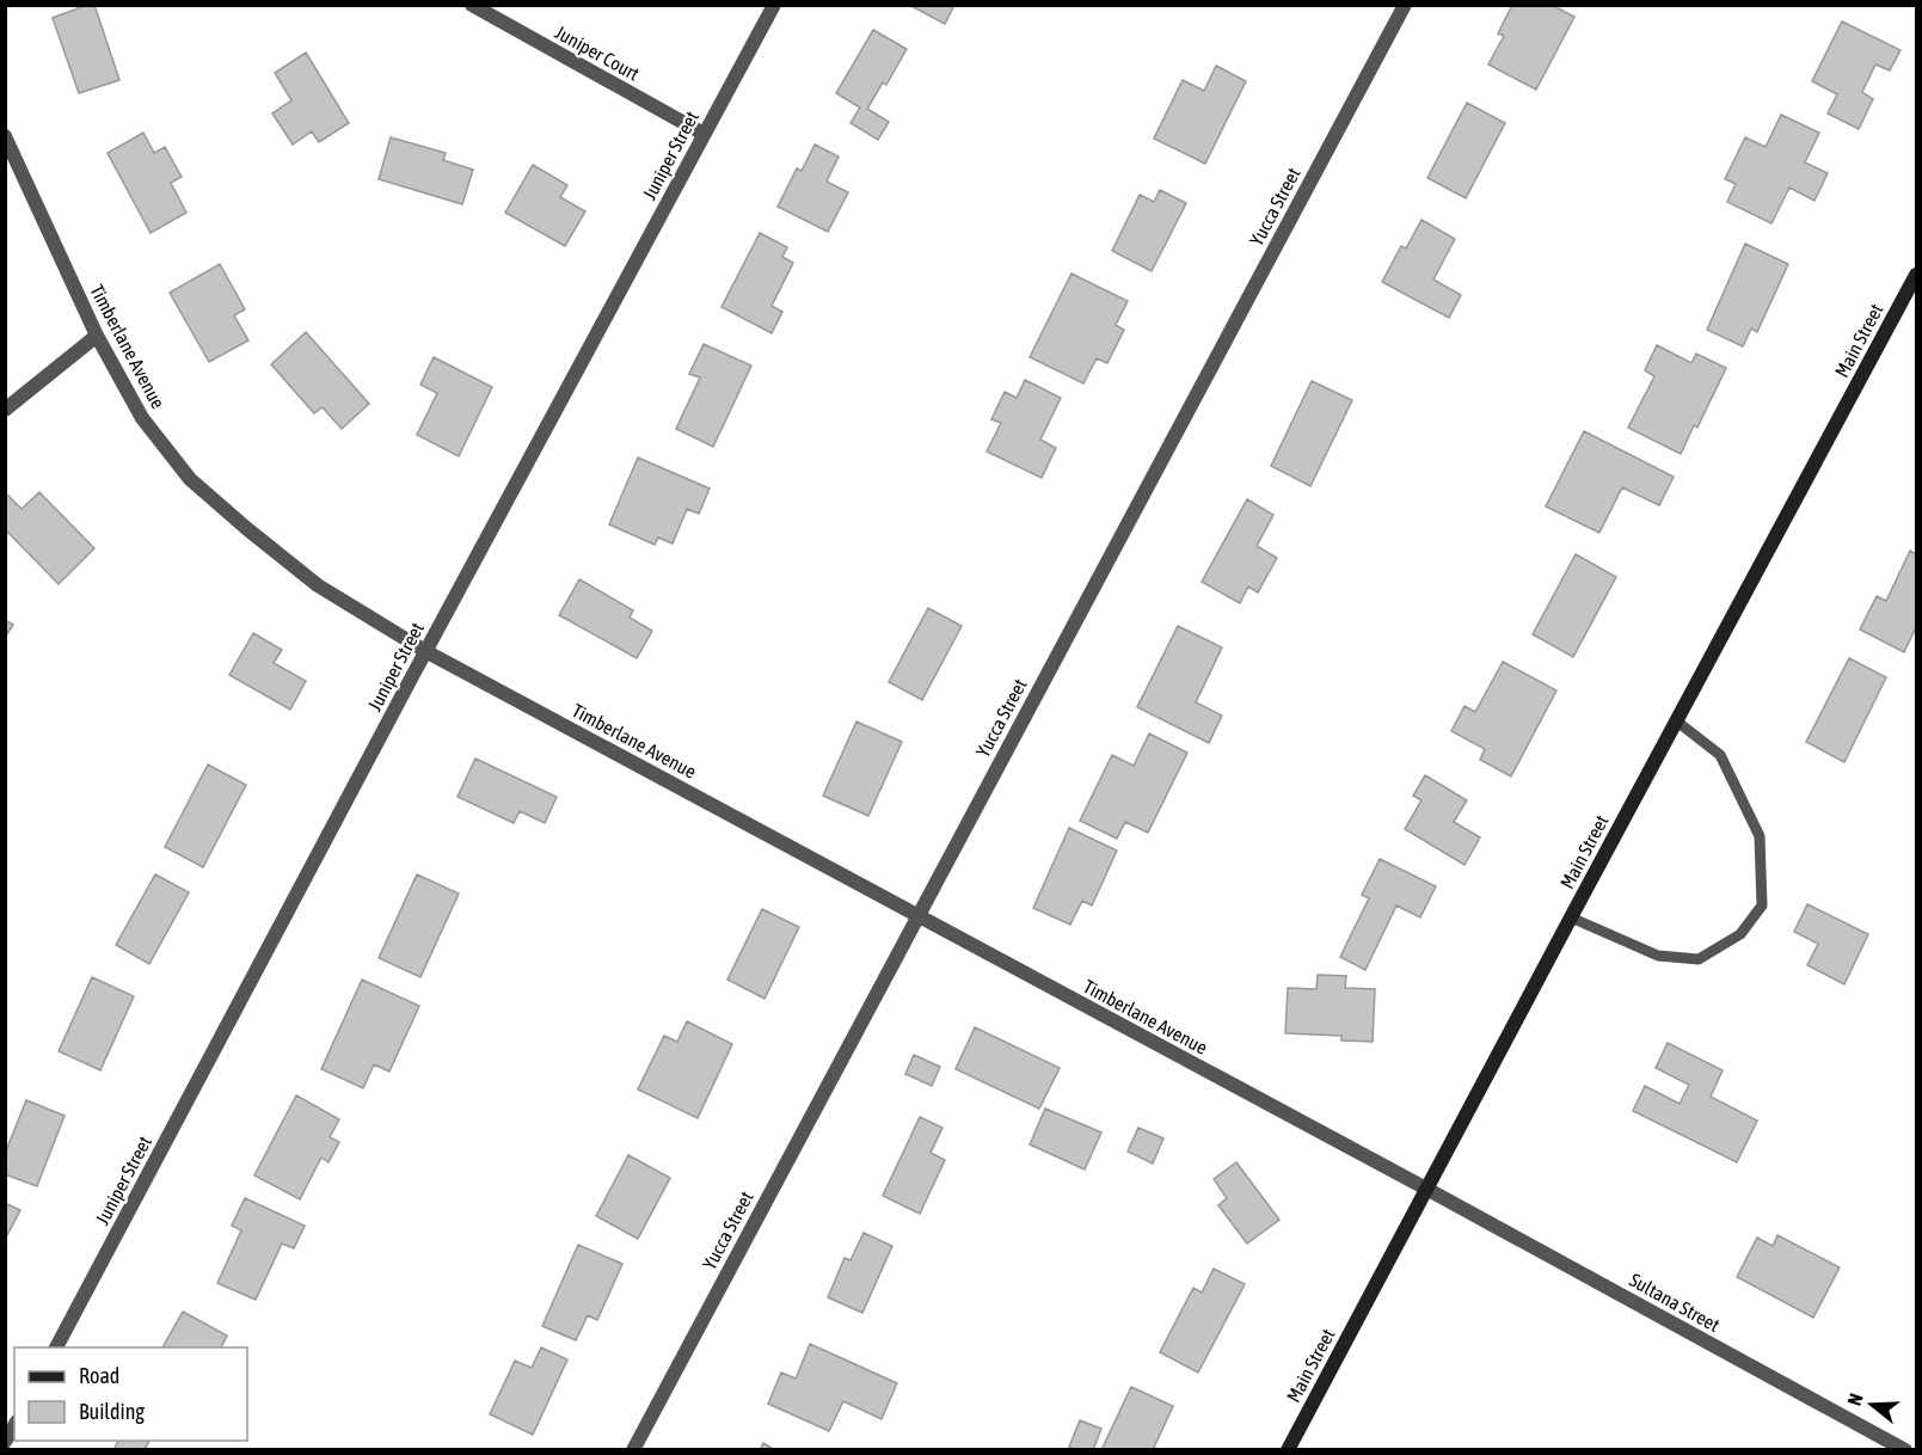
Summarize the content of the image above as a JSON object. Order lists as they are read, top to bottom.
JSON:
{
  "streets": {
    "main road": ["Main Street"],
    "street": [
      "Juniper Court",
      "Juniper Street",
      "Yucca Street",
      "Timberlane Avenue",
      "Sultana Street"
    ]
  },
  "crossings": [
    ["Juniper Court", "Juniper Street"],
    ["Juniper Street", "Timberlane Avenue"],
    ["Yucca Street", "Timberlane Avenue"],
    ["Main Street", "Timberlane Avenue"],
    ["Main Street", "Sultana Street"],
    ["Timberlane Avenue", "Sultana Street"]
  ],
  "legend": ["Road", "Building"],
  "north": "left"
}
